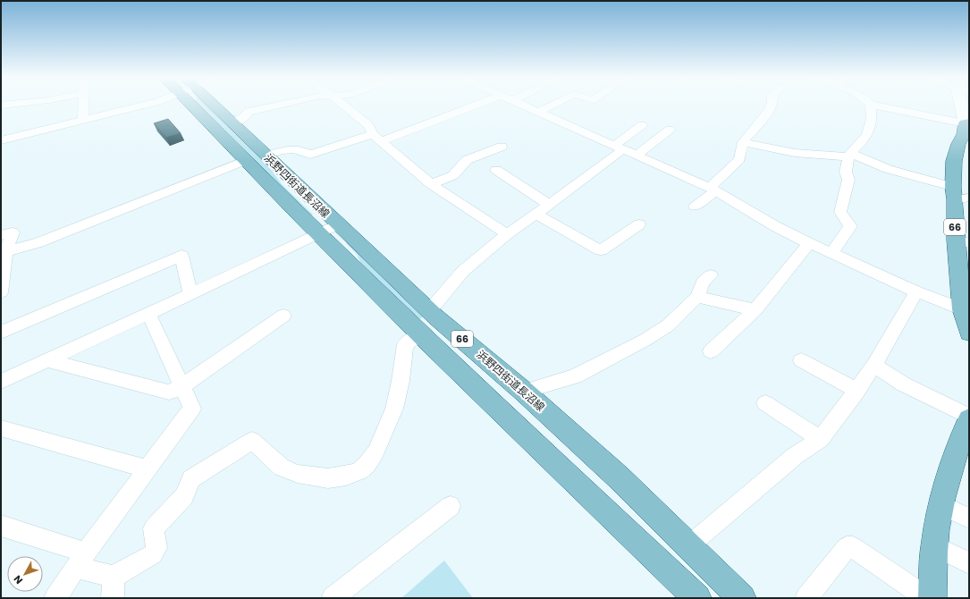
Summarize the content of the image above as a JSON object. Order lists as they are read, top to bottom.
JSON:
{
  "streets": {
    "main road": ["浜野四街道長沼線", "66"]
  },
  "north": "bottom left"
}
